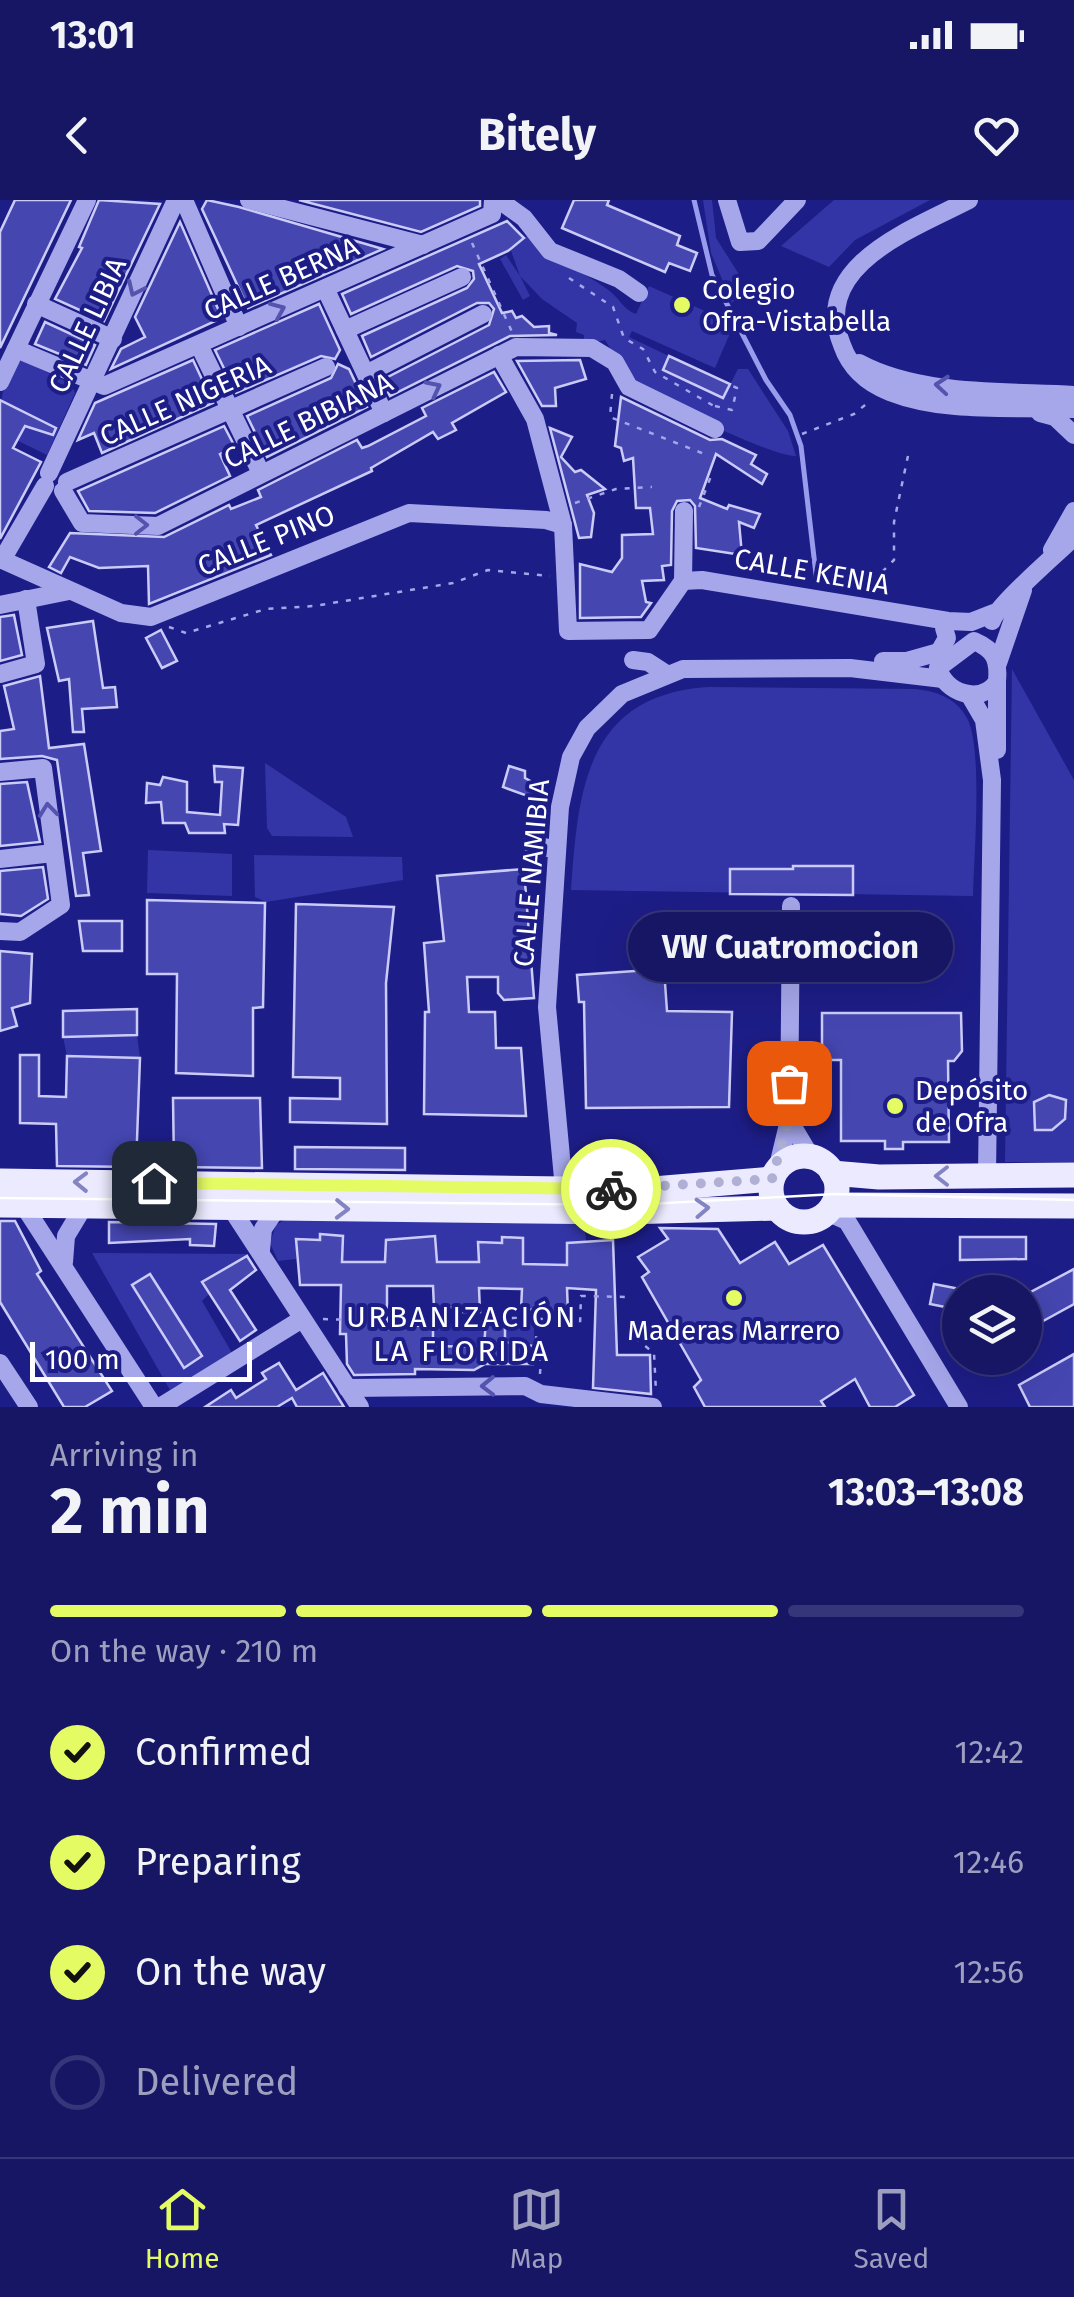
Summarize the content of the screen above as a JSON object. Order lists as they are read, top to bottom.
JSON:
{
  "streets": {
    "street": [
      "CALLE BERNA",
      "CALLE LIBIA",
      "CALLE NIGERIA",
      "CALLE BIBIANA",
      "CALLE PINO",
      "CALLE KENIA",
      "CALLE NAMIBIA"
    ]
  },
  "crossings": [
    ["CALLE BERNA", "CALLE LIBIA"],
    ["CALLE LIBIA", "CALLE NIGERIA"],
    ["CALLE LIBIA", "CALLE BIBIANA"],
    ["CALLE LIBIA", "CALLE PINO"],
    ["CALLE NIGERIA", "CALLE BIBIANA"],
    ["CALLE KENIA", "CALLE NAMIBIA"]
  ],
  "districts": ["URBANIZACIÓN LA FLORIDA"],
  "places": [
    "Colegio Ofra-Vistabella",
    "VW Cuatromocion",
    "Depósito de Ofra",
    "Maderas Marrero"
  ],
  "scale_bar": "100 m",
  "page": {
    "status": "13:01",
    "header": "Bitely",
    "bubble": "VW Cuatromocion",
    "scale": "100 m",
    "heading": ["2 min", "Arriving in", "13:03–13:08"],
    "bar": "On the way · 210 m",
    "list": [
      ["Confirmed", "12:42"],
      ["Preparing", "12:46"],
      ["On the way", "12:56"],
      "Delivered"
    ],
    "tabs": ["Home", "Map", "Saved"]
  }
}
